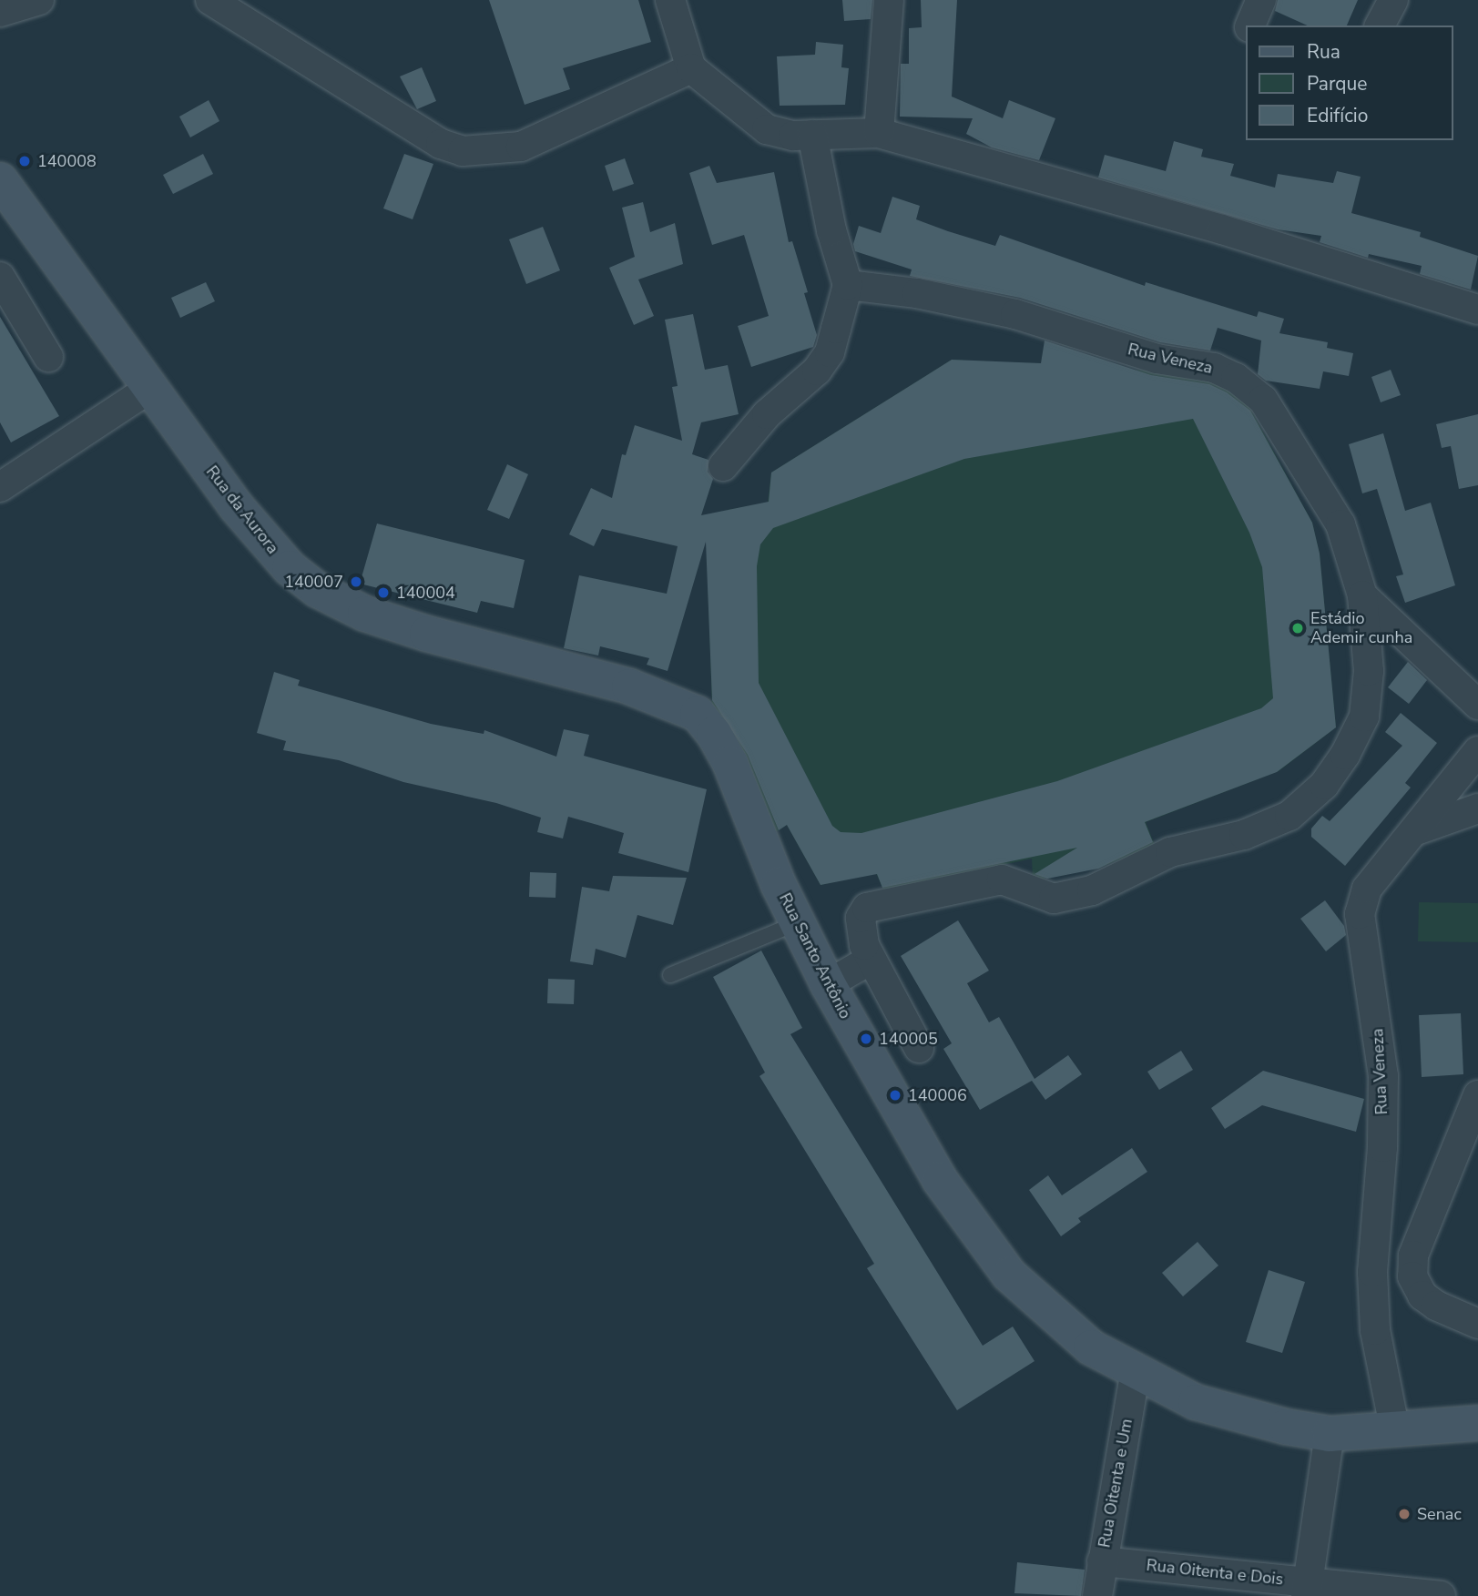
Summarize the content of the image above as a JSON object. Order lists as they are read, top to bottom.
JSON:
{
  "streets": {
    "main road": ["Rua da Aurora", "Rua Santo Antônio"],
    "street": ["Rua Veneza", "Rua Oitenta e Um", "Rua Oitenta e Dois"]
  },
  "crossings": [
    ["Rua Veneza", "Rua Santo Antônio"],
    ["Rua da Aurora", "Rua Santo Antônio"],
    ["Rua Santo Antônio", "Rua Oitenta e Um"],
    ["Rua Oitenta e Um", "Rua Oitenta e Dois"]
  ],
  "places": [
    "140008",
    "140007",
    "140004",
    "Estádio Ademir cunha",
    "140005",
    "140006",
    "Senac"
  ],
  "legend": ["Rua", "Parque", "Edifício"]
}
